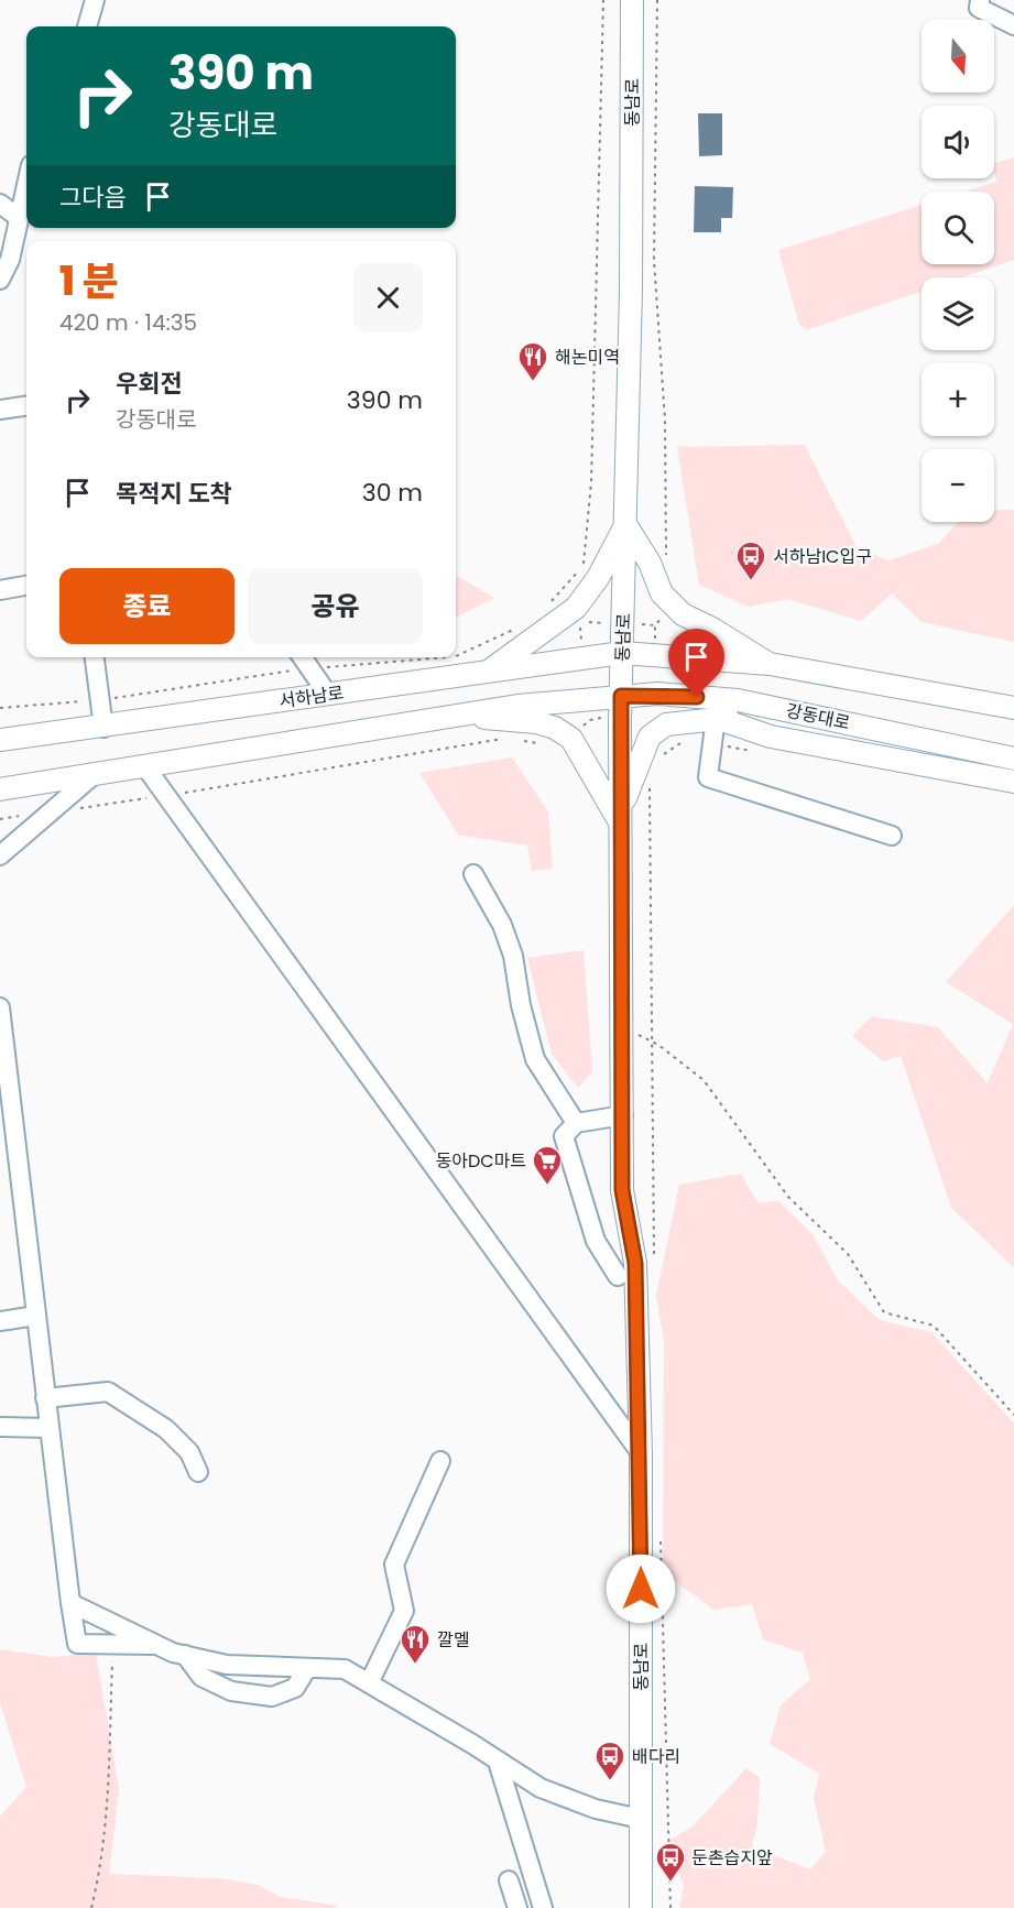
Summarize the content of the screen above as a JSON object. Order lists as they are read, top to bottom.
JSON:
{
  "streets": {
    "main road": ["동남로", "서하남로", "강동대로"]
  },
  "crossings": [
    ["동남로", "서하남로"],
    ["동남로", "강동대로"]
  ],
  "places": {
    "restaurant": ["해논미역", "깔멜"],
    "bus stop": ["서하남IC입구", "배다리", "둔촌습지앞"],
    "supermarket": ["동아DC마트"]
  },
  "north": "bottom",
  "page": {
    "map_buttons": ["+", "−"],
    "turn": ["390 m", "강동대로"],
    "then": "그다음",
    "heading": ["1 분", "420 m · 14:35"],
    "list": [
      {
        "name": "우회전",
        "note": "강동대로",
        "value": "390 m"
      },
      {
        "name": "목적지 도착",
        "value": "30 m"
      }
    ],
    "buttons": ["종료", "공유"]
  }
}
